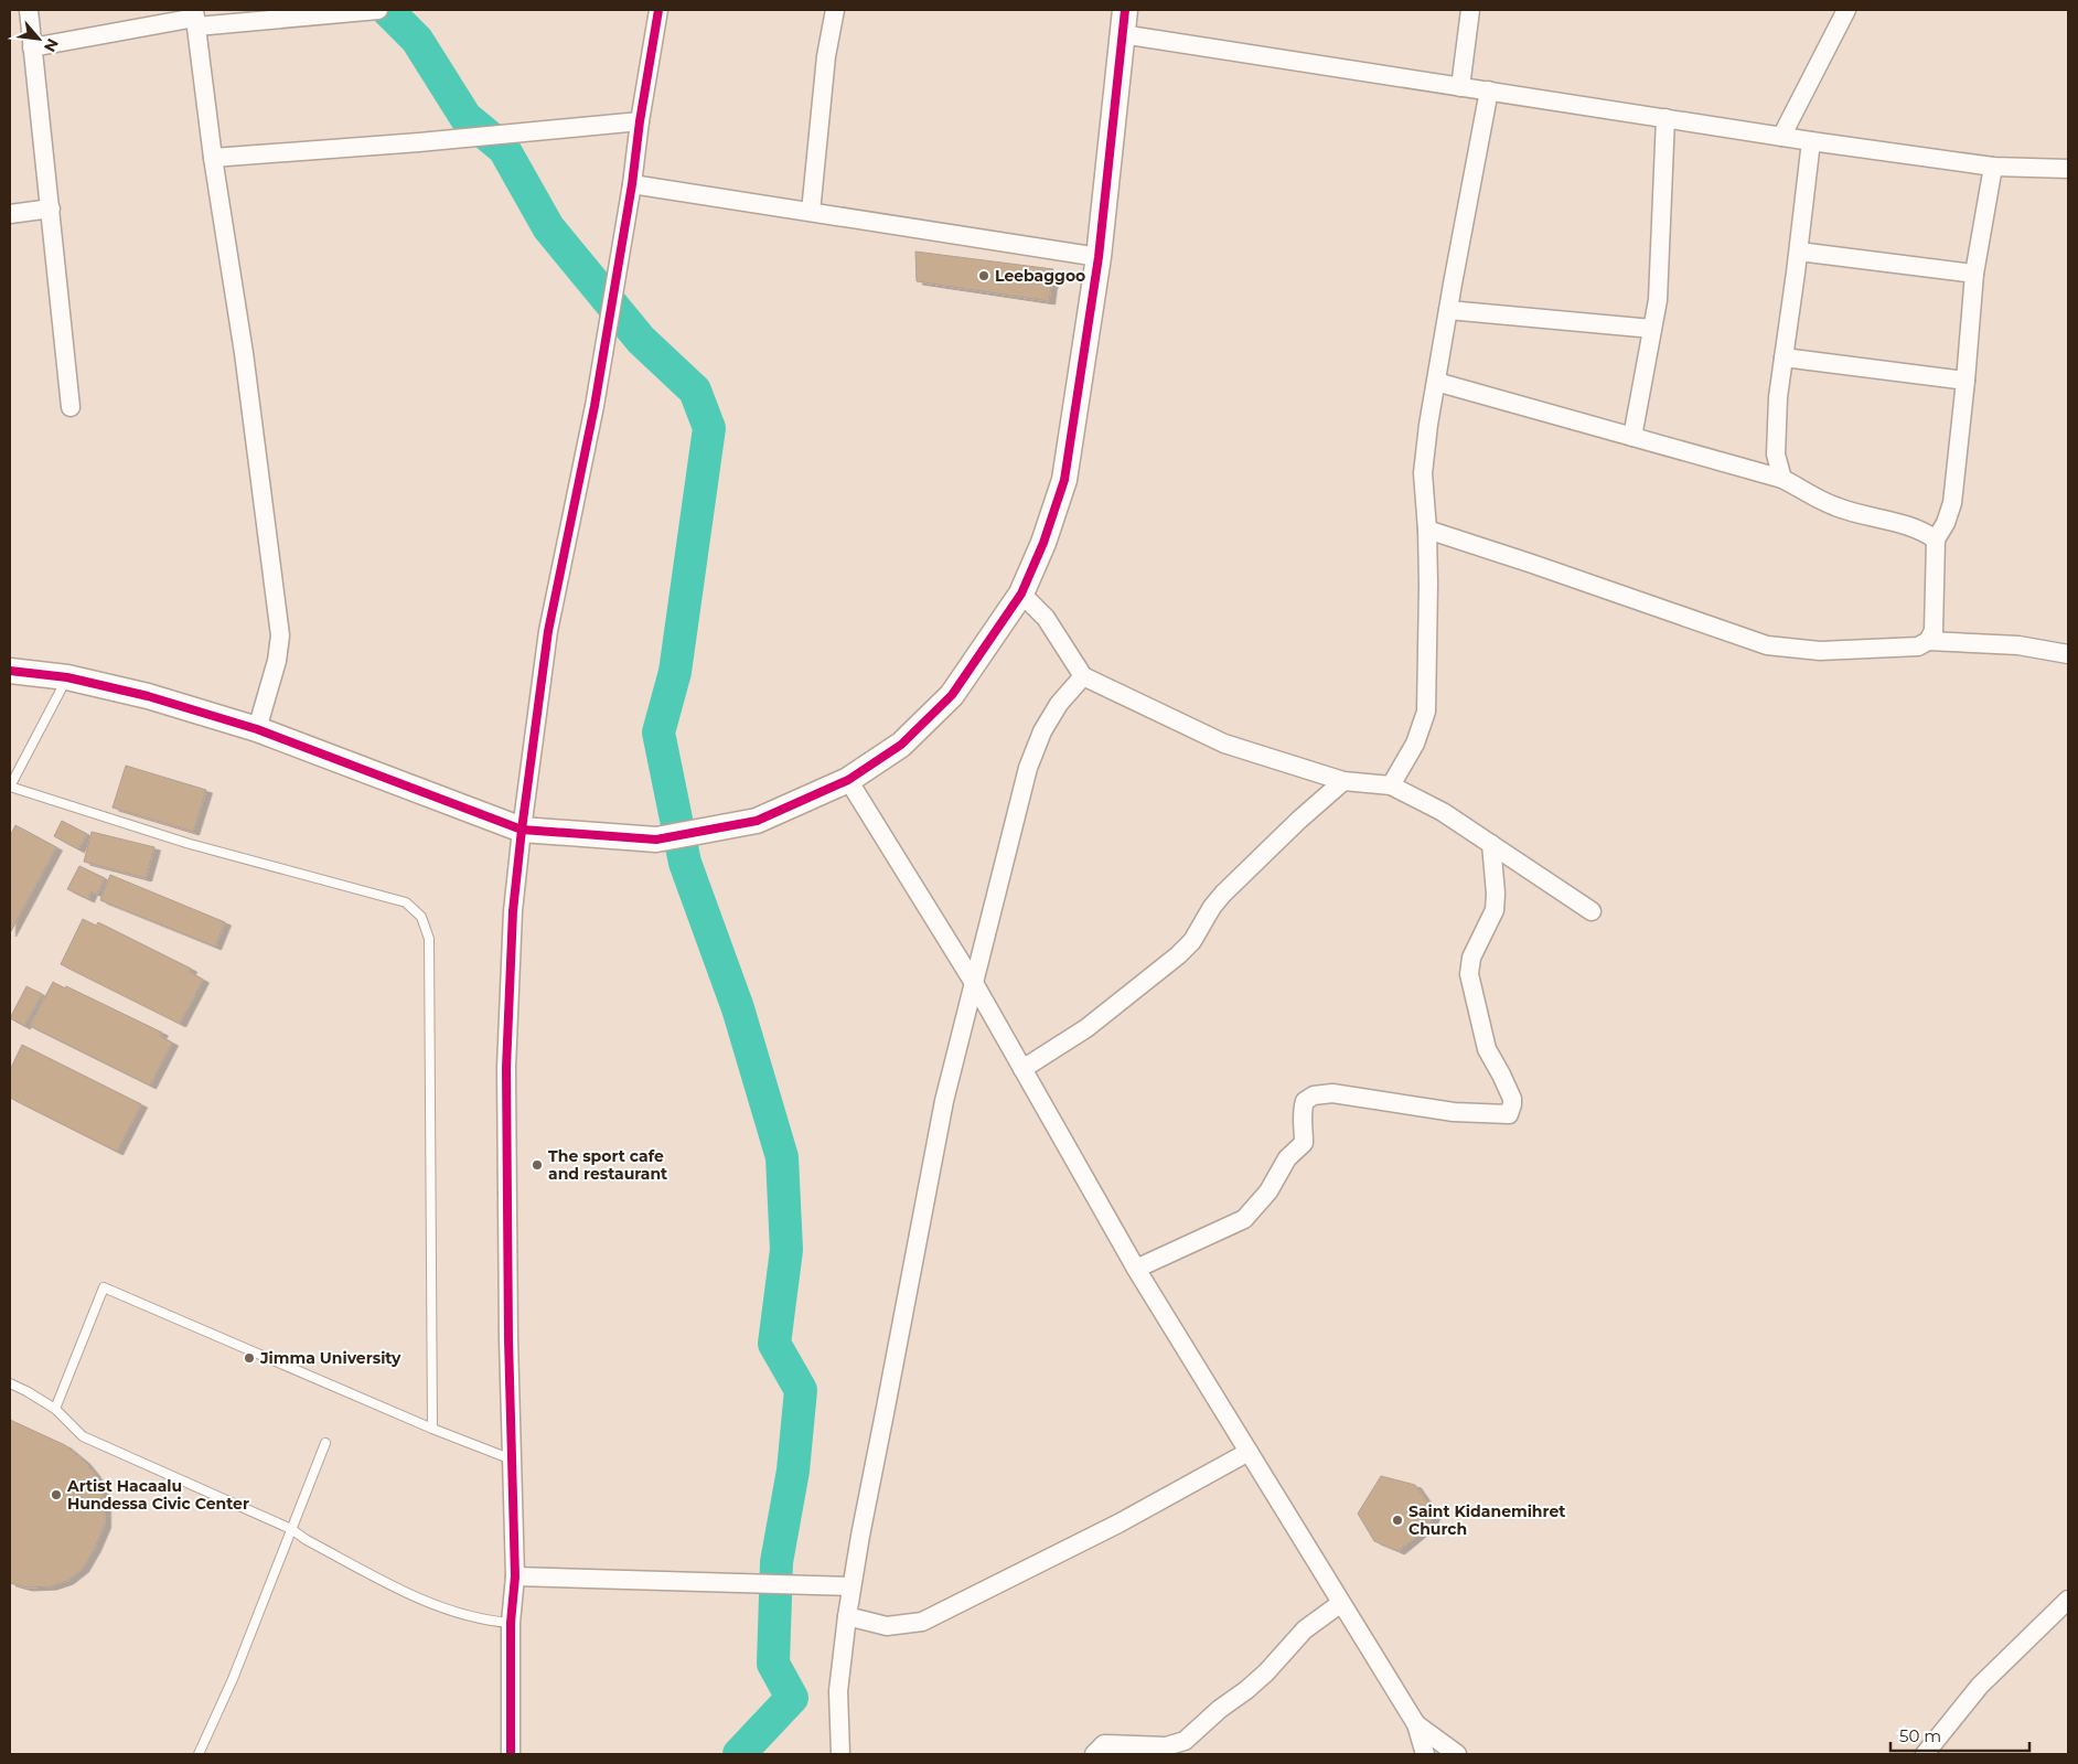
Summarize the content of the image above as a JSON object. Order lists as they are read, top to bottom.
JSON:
{
  "places": [
    "Leebaggoo",
    "The sport cafe and restaurant",
    "Jimma University",
    "Artist Hacaalu Hundessa Civic Center",
    "Saint Kidanemihret Church"
  ],
  "scale_bar": "50 m",
  "north": "bottom right"
}
